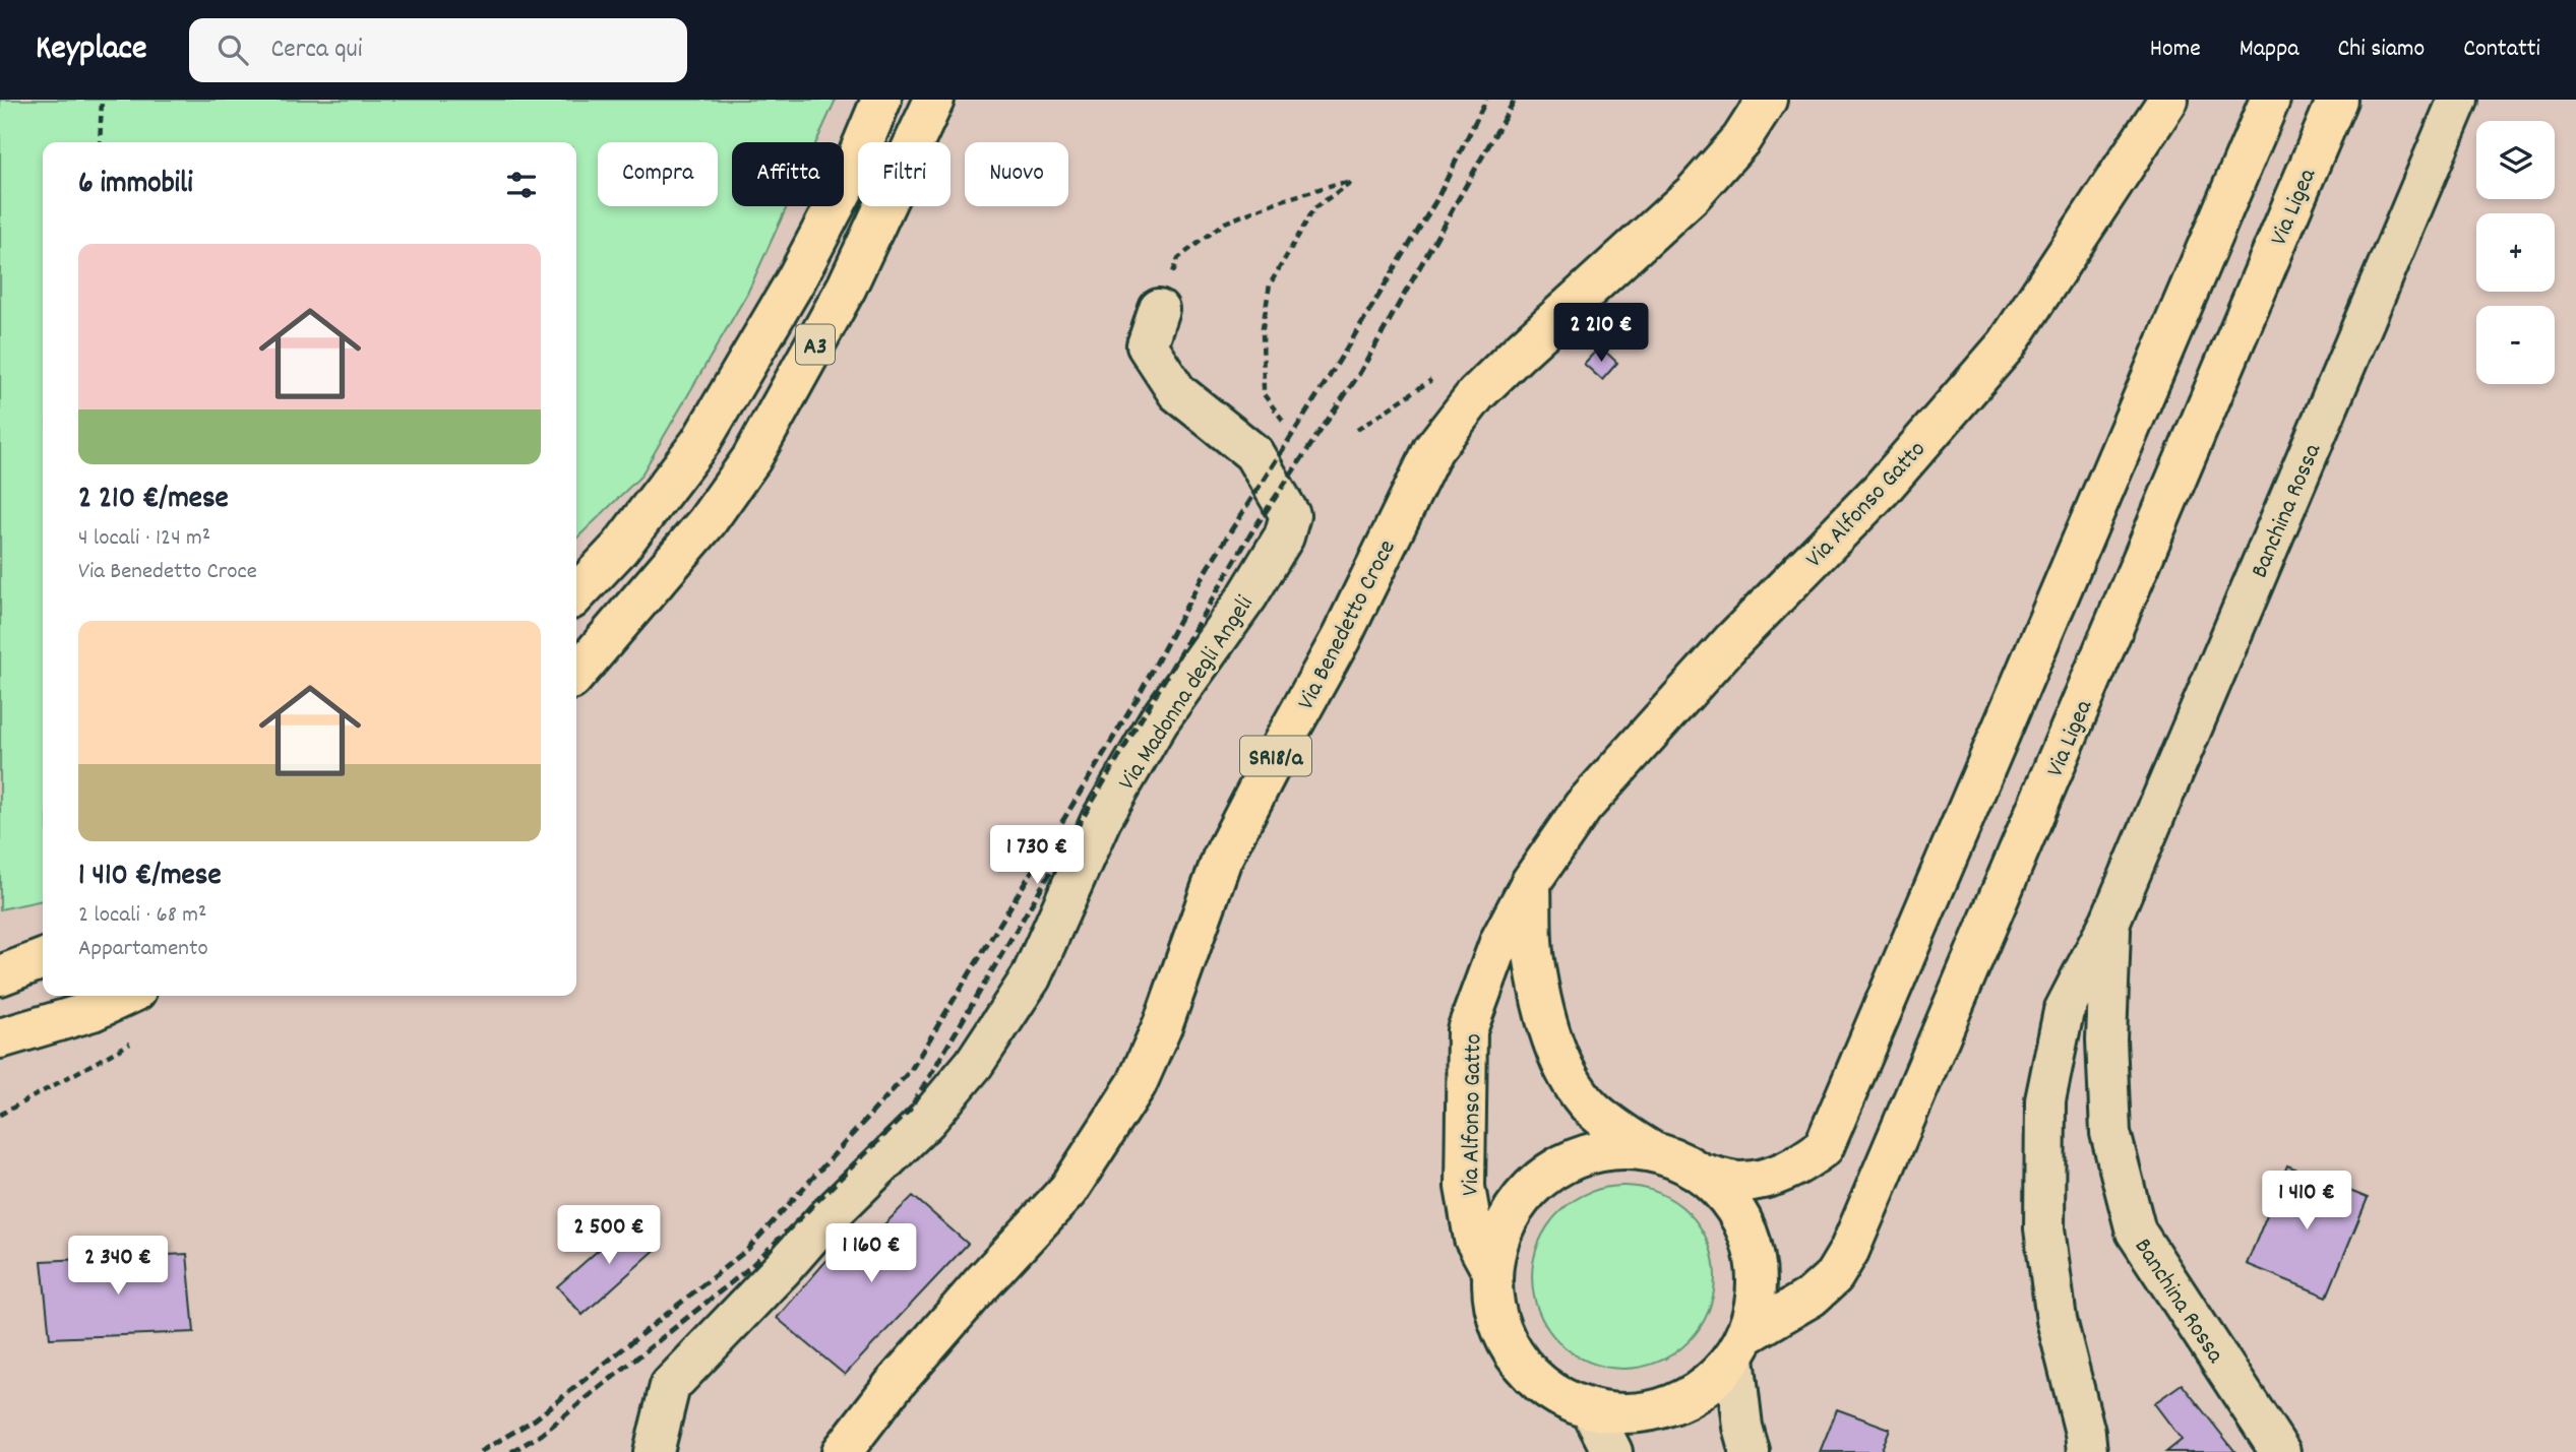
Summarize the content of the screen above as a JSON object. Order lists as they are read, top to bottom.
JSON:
{
  "streets": {
    "main road": [
      "Via Ligea",
      "A3",
      "Via Alfonso Gatto",
      "Via Benedetto Croce",
      "SR18/a"
    ],
    "street": ["Banchina Rossa", "Via Madonna degli Angeli"]
  },
  "page": {
    "header": "Keyplace",
    "search": "Cerca qui",
    "nav": [
      "Home",
      "Mappa",
      "Chi siamo",
      "Contatti"
    ],
    "map_buttons": ["+", "−"],
    "chip": [
      "Compra",
      "Affitta",
      "Filtri",
      "Nuovo"
    ],
    "heading": "6 immobili",
    "list": [
      {
        "name": "2 210 €/mese",
        "note": "4 locali · 124 m² · Via Benedetto Croce"
      },
      {
        "name": "1 410 €/mese",
        "note": "2 locali · 68 m² · Appartamento"
      }
    ],
    "price": [
      "2 210 €",
      "1 730 €",
      "1 410 €",
      "2 500 €",
      "1 160 €",
      "2 340 €"
    ]
  }
}
